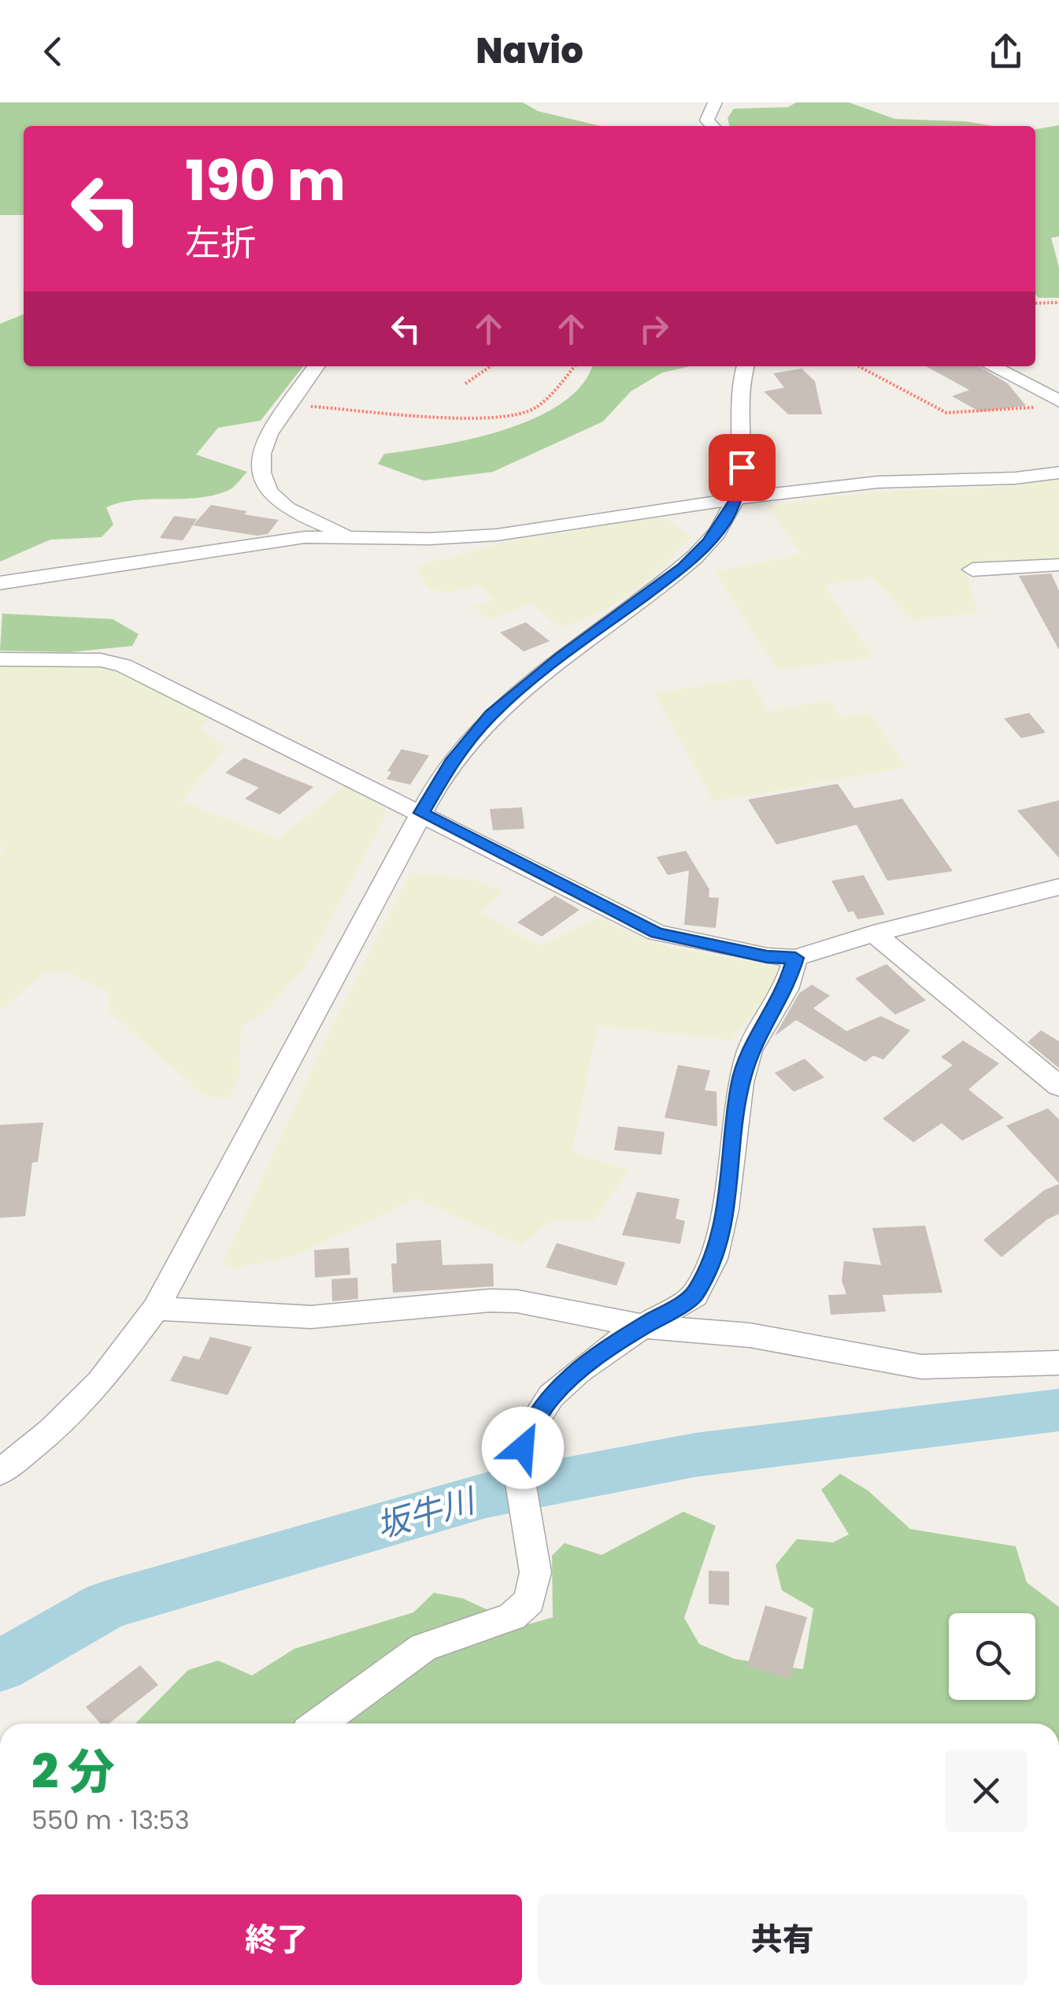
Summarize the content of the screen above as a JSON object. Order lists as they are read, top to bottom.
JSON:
{
  "water": ["坂牛川"],
  "page": {
    "header": "Navio",
    "turn": ["190 m", "左折"],
    "heading": ["2 分", "550 m · 13:53"],
    "buttons": ["終了", "共有"]
  }
}
